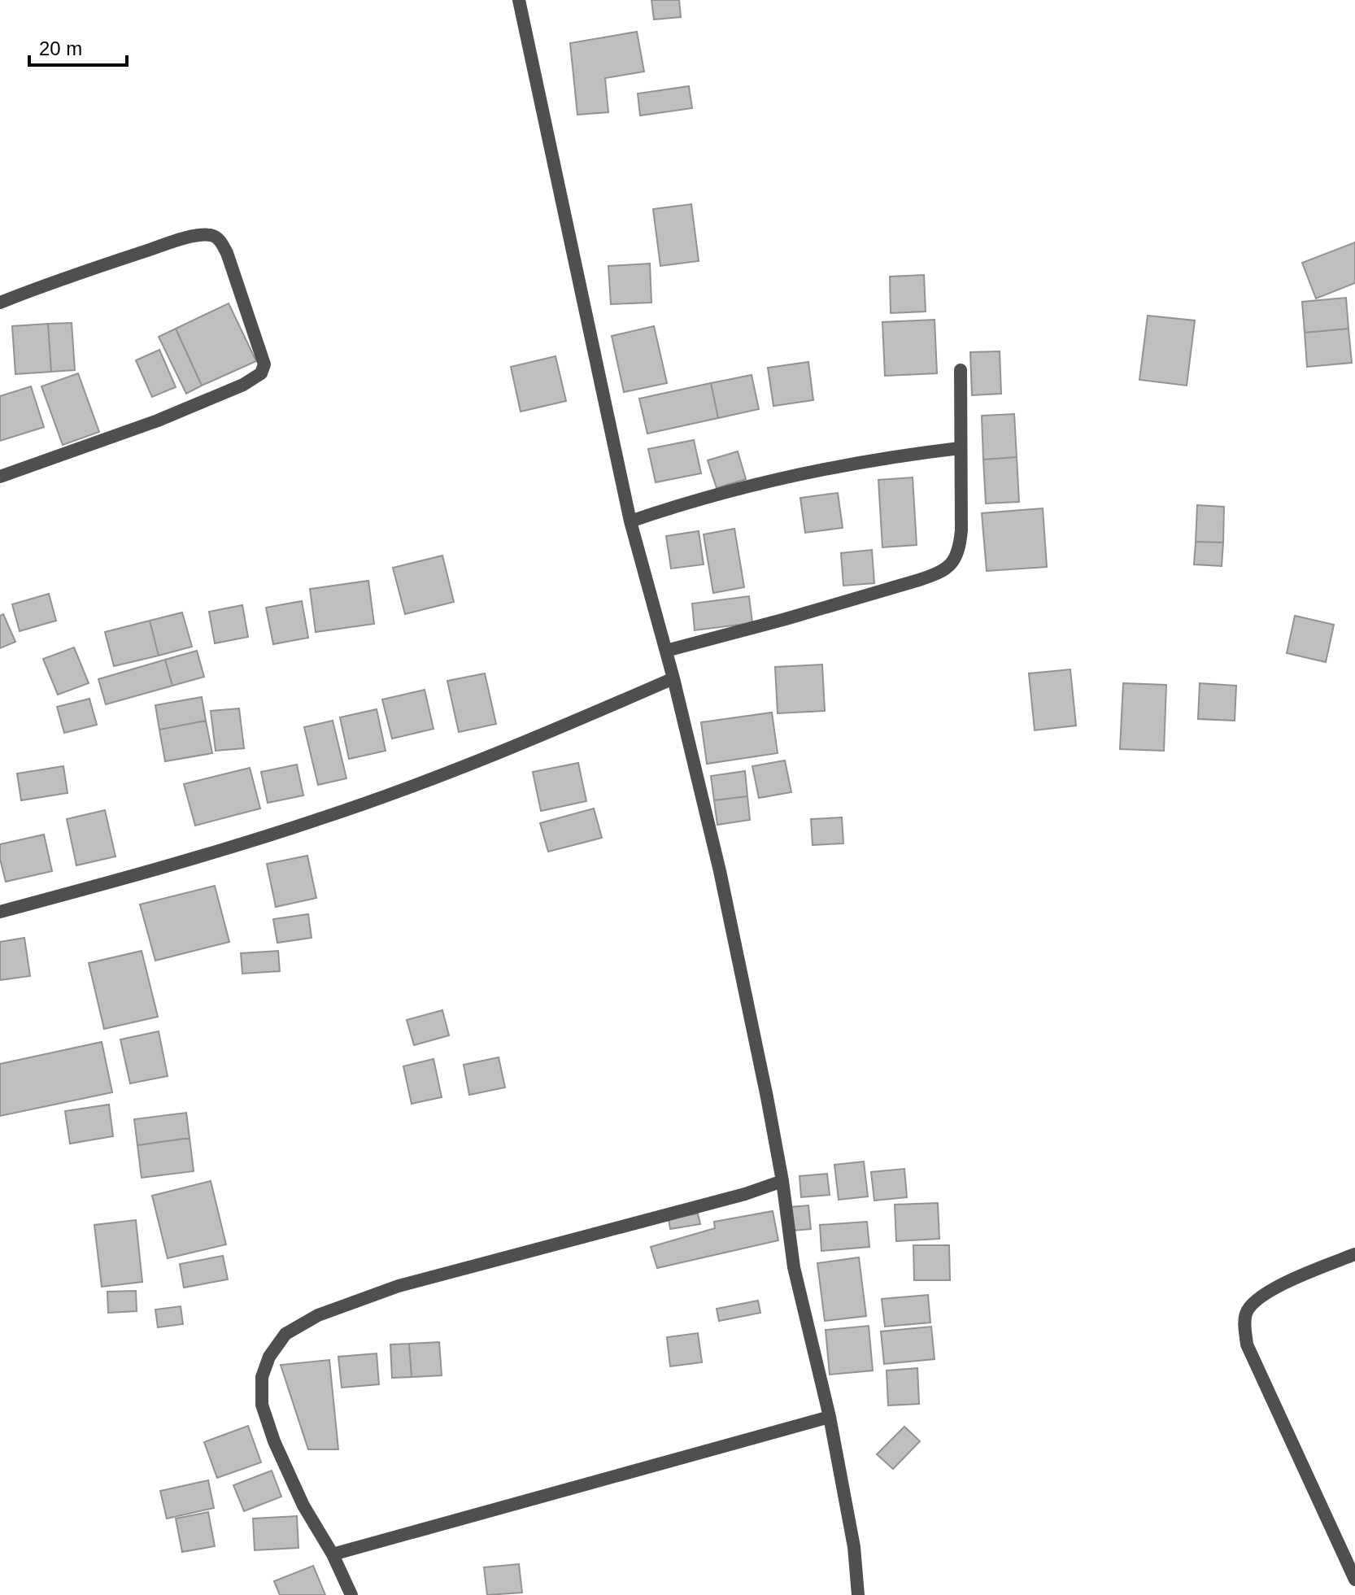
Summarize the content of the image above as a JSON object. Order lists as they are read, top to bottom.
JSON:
{
  "scale_bar": "20 m"
}
